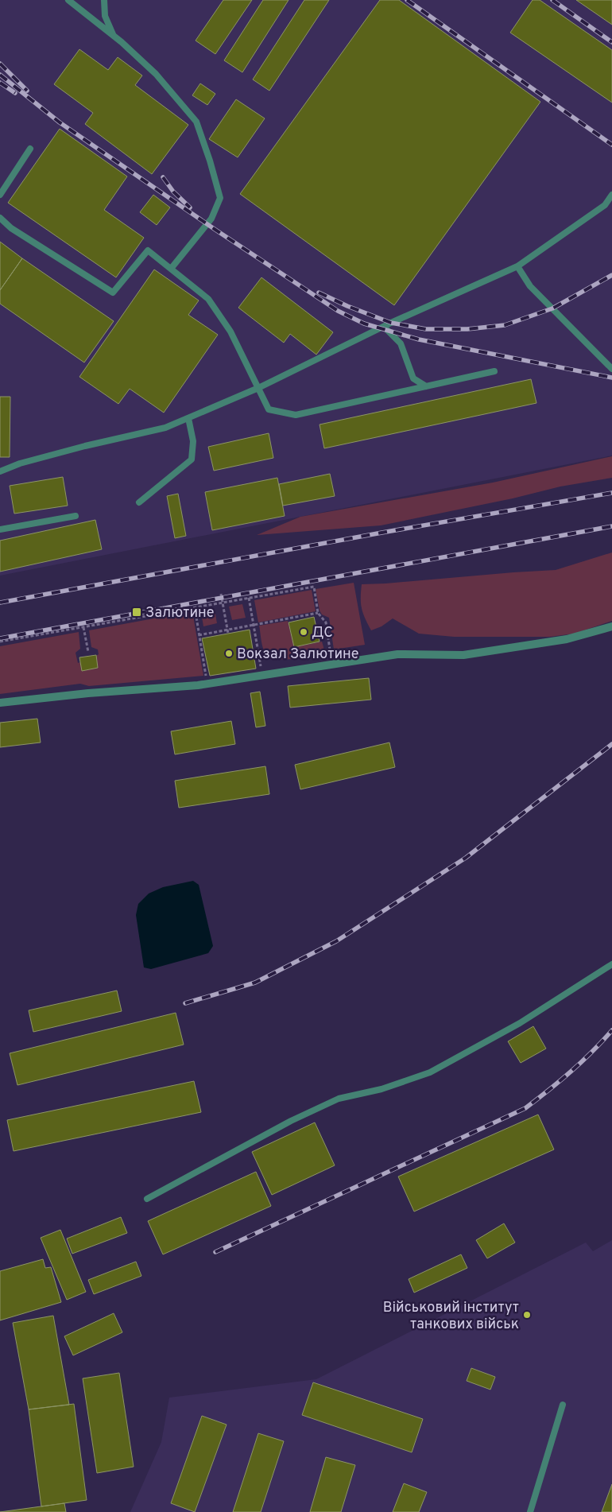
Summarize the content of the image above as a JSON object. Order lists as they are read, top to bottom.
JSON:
{
  "places": {
    "transit": ["Залютине"],
    "other": ["ДС", "Вокзал Залютине", "Військовий інститут танкових військ"]
  }
}
